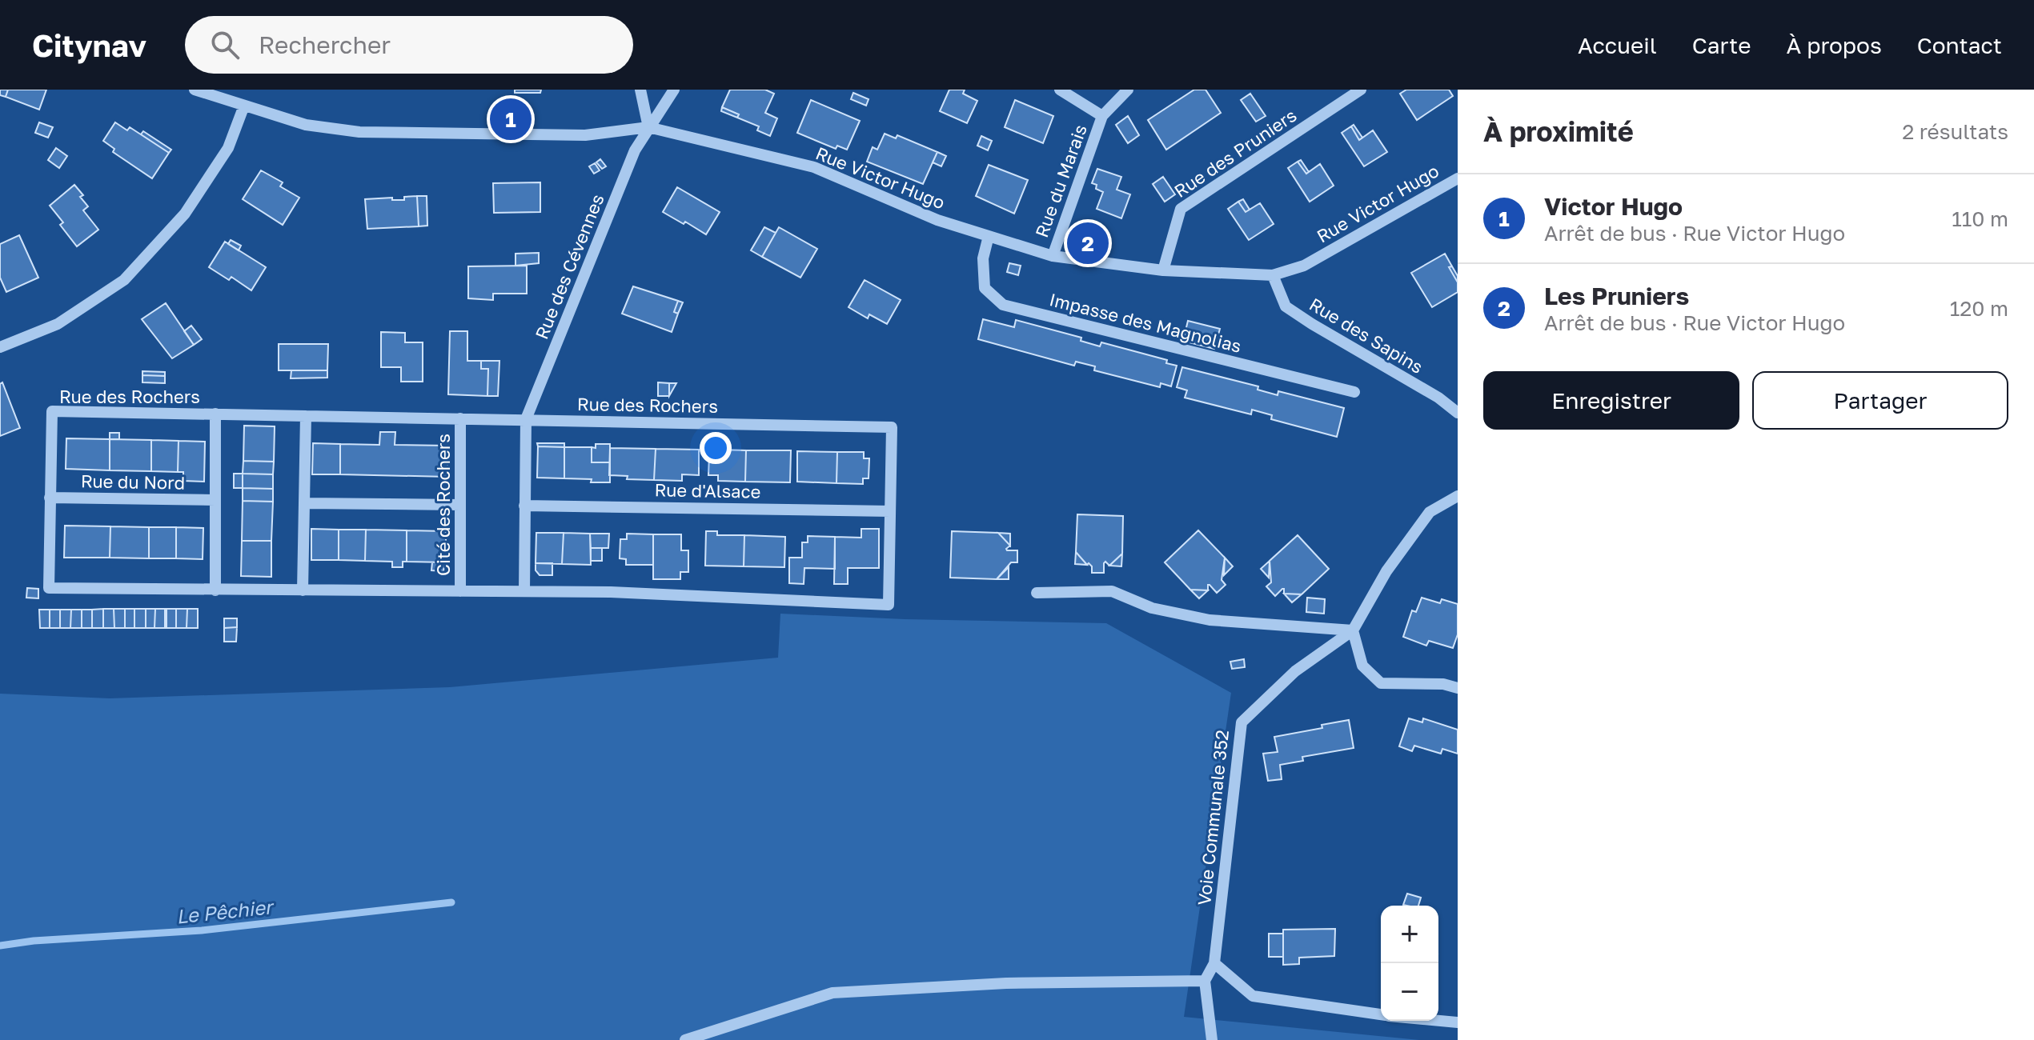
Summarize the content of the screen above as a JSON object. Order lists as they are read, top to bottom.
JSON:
{
  "streets": {
    "street": [
      "Rue des Pruniers",
      "Rue Victor Hugo",
      "Rue du Marais",
      "Rue des Cévennes",
      "Impasse des Magnolias",
      "Rue des Sapins",
      "Rue des Rochers",
      "Rue du Nord",
      "Rue d'Alsace",
      "Cité des Rochers",
      "Voie Communale 352"
    ]
  },
  "crossings": [
    ["Rue des Pruniers", "Rue Victor Hugo"],
    ["Rue Victor Hugo", "Rue du Marais"],
    ["Rue Victor Hugo", "Rue des Cévennes"],
    ["Rue Victor Hugo", "Impasse des Magnolias"],
    ["Rue Victor Hugo", "Rue des Sapins"],
    ["Rue des Cévennes", "Rue des Rochers"],
    ["Rue des Rochers", "Rue du Nord"],
    ["Rue des Rochers", "Rue d'Alsace"],
    ["Rue des Rochers", "Cité des Rochers"]
  ],
  "water": ["Le Pêchier"],
  "page": {
    "header": "Citynav",
    "search": "Rechercher",
    "nav": [
      "Accueil",
      "Carte",
      "À propos",
      "Contact"
    ],
    "heading": ["À proximité", "2 résultats"],
    "pins": ["1", "2"],
    "list": [
      {
        "mark": "1",
        "name": "Victor Hugo",
        "note": "Arrêt de bus · Rue Victor Hugo",
        "value": "110 m"
      },
      {
        "mark": "2",
        "name": "Les Pruniers",
        "note": "Arrêt de bus · Rue Victor Hugo",
        "value": "120 m"
      }
    ],
    "buttons": ["Enregistrer", "Partager"],
    "map_buttons": ["+", "−"]
  }
}
